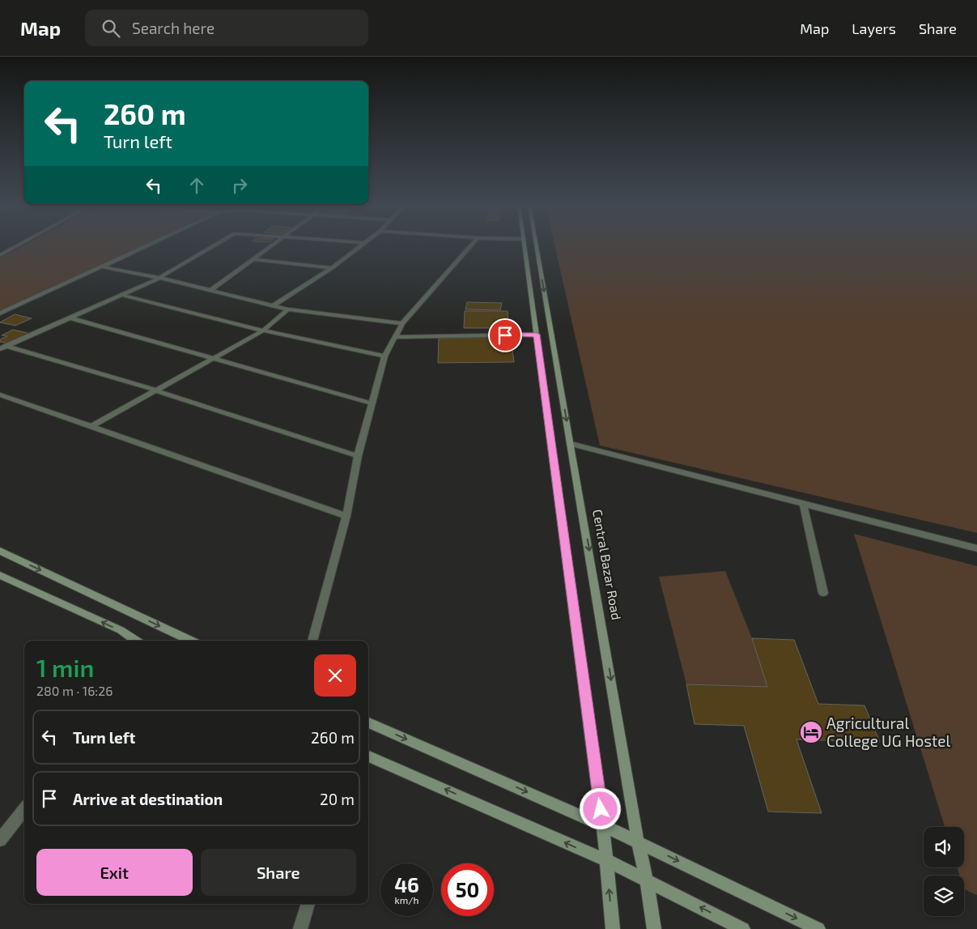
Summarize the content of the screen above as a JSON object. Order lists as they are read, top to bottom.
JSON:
{
  "streets": {
    "main road": ["Central Bazar Road"]
  },
  "places": {
    "hotel": ["Agricultural College UG Hostel"]
  },
  "page": {
    "header": "Map",
    "search": "Search here",
    "nav": ["Map", "Layers", "Share"],
    "turn": ["260 m", "Turn left"],
    "heading": ["1 min", "280 m · 16:26"],
    "list": [
      {
        "name": "Turn left",
        "value": "260 m"
      },
      {
        "name": "Arrive at destination",
        "value": "20 m"
      }
    ],
    "buttons": ["Exit", "Share"],
    "speed": "46 km/h",
    "limit": "50"
  }
}
